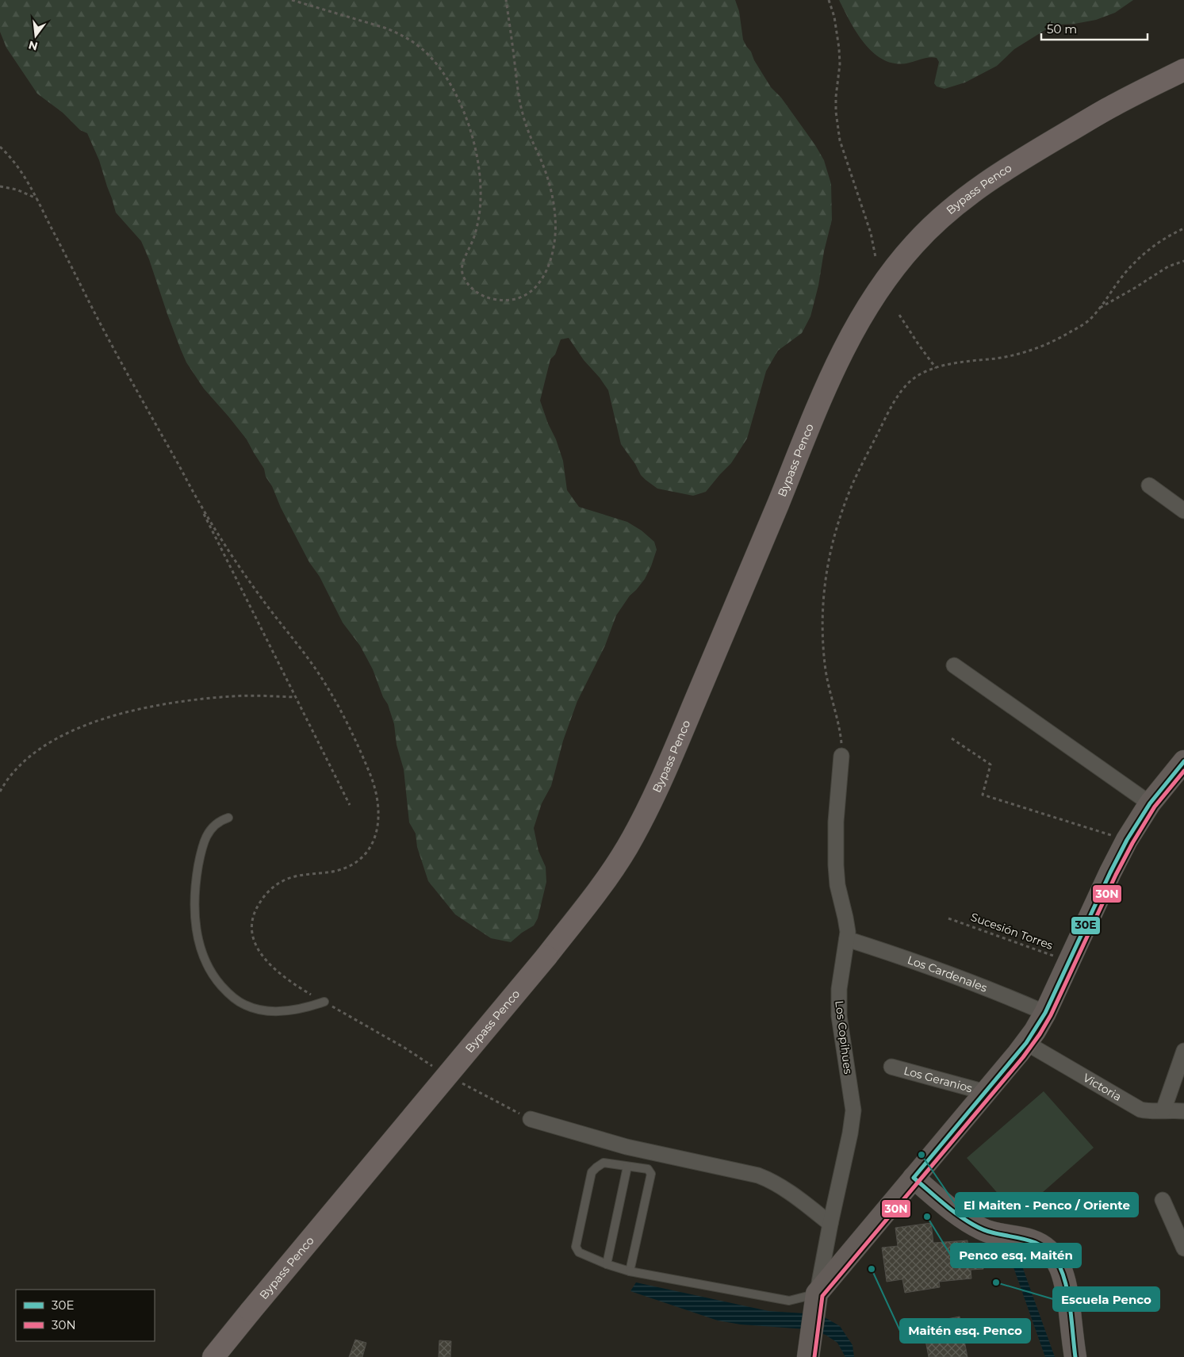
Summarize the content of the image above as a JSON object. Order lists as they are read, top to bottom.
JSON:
{
  "streets": {
    "main road": ["Bypass Penco"],
    "street": [
      "Los Cardenales",
      "Los Copihues",
      "Los Geranios",
      "Victoria"
    ],
    "path": ["Sucesión Torres"]
  },
  "crossings": [
    ["Los Cardenales", "Los Copihues"]
  ],
  "places": [
    "El Maiten - Penco / Oriente",
    "Penco esq. Maitén",
    "Maitén esq. Penco",
    "Escuela Penco"
  ],
  "lines": ["transit line 30E", "transit line 30N"],
  "legend": ["30E", "30N"],
  "scale_bar": "50 m",
  "north": "bottom"
}
